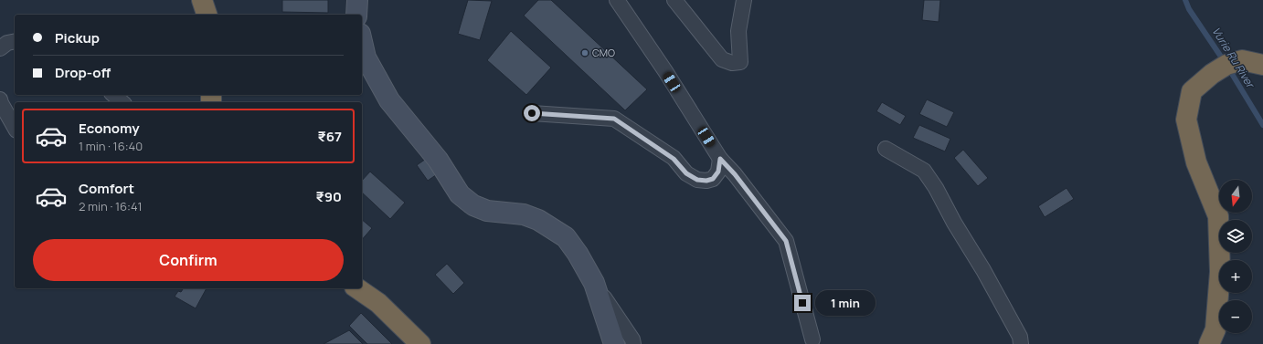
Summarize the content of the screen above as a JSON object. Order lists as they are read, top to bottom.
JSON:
{
  "water": ["Vurie Ru River"],
  "places": ["CMO"],
  "north": "bottom",
  "page": {
    "banner": ["Pickup", "Drop-off"],
    "list": [
      {
        "name": "Economy",
        "note": "1 min · 16:40",
        "value": "₹67"
      },
      {
        "name": "Comfort",
        "note": "2 min · 16:41",
        "value": "₹90"
      }
    ],
    "map_buttons": ["+", "−"],
    "buttons": "Confirm",
    "bubble": "1 min"
  }
}
